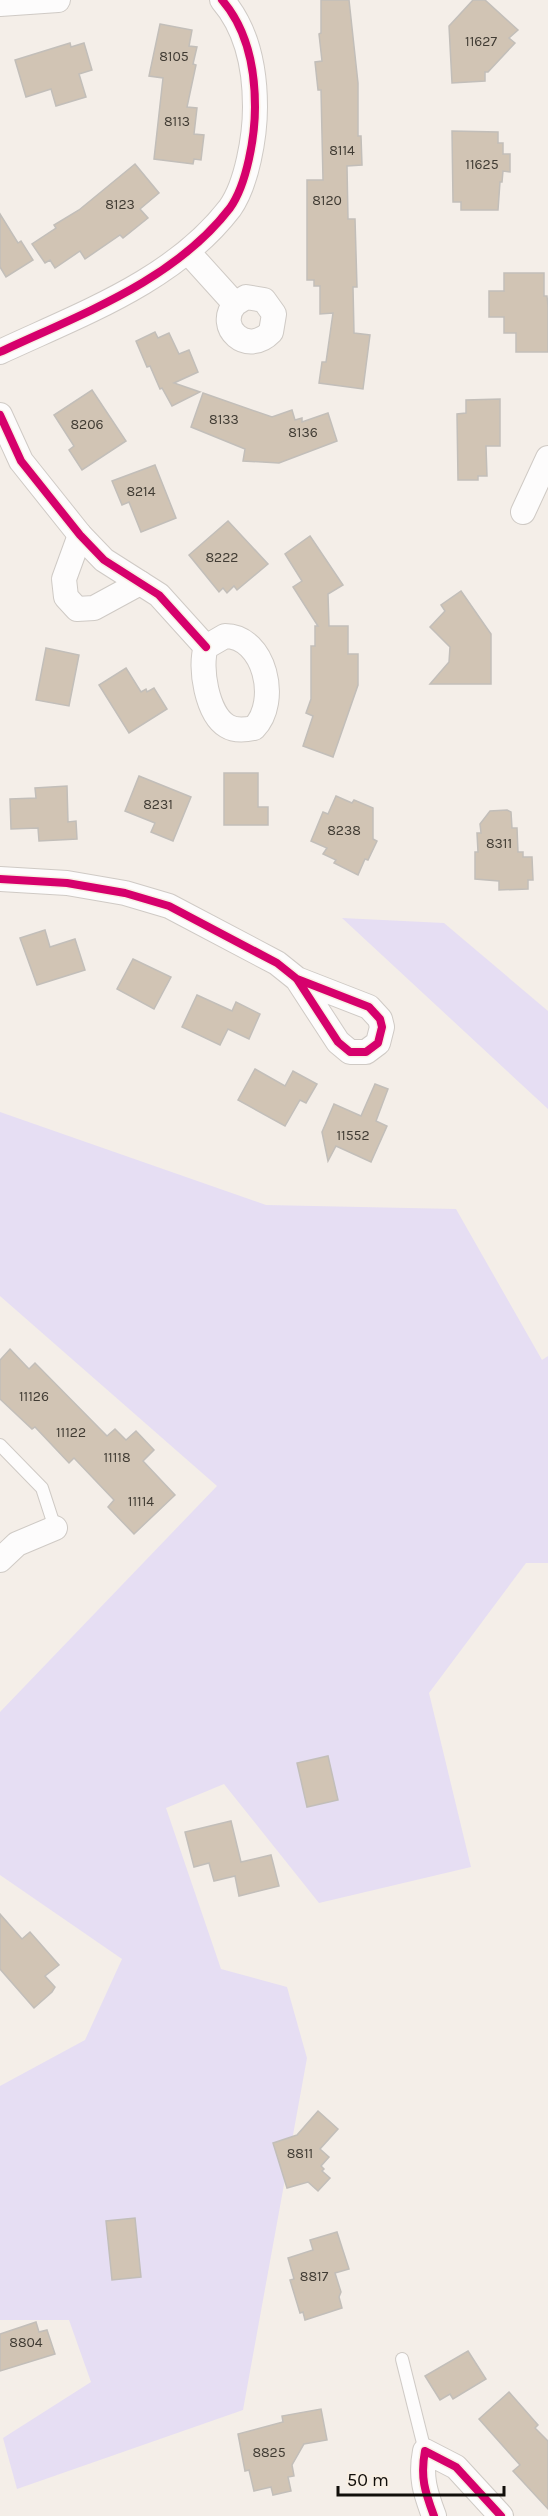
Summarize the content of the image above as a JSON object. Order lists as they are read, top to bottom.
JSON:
{
  "house_numbers": [
    "11627",
    "8105",
    "8113",
    "8114",
    "11625",
    "8120",
    "8123",
    "8133",
    "8206",
    "8136",
    "8214",
    "8222",
    "8231",
    "8238",
    "8311",
    "11552",
    "11126",
    "11122",
    "11118",
    "11114",
    "8811",
    "8817",
    "8804",
    "8825"
  ],
  "scale_bar": "50 m"
}
